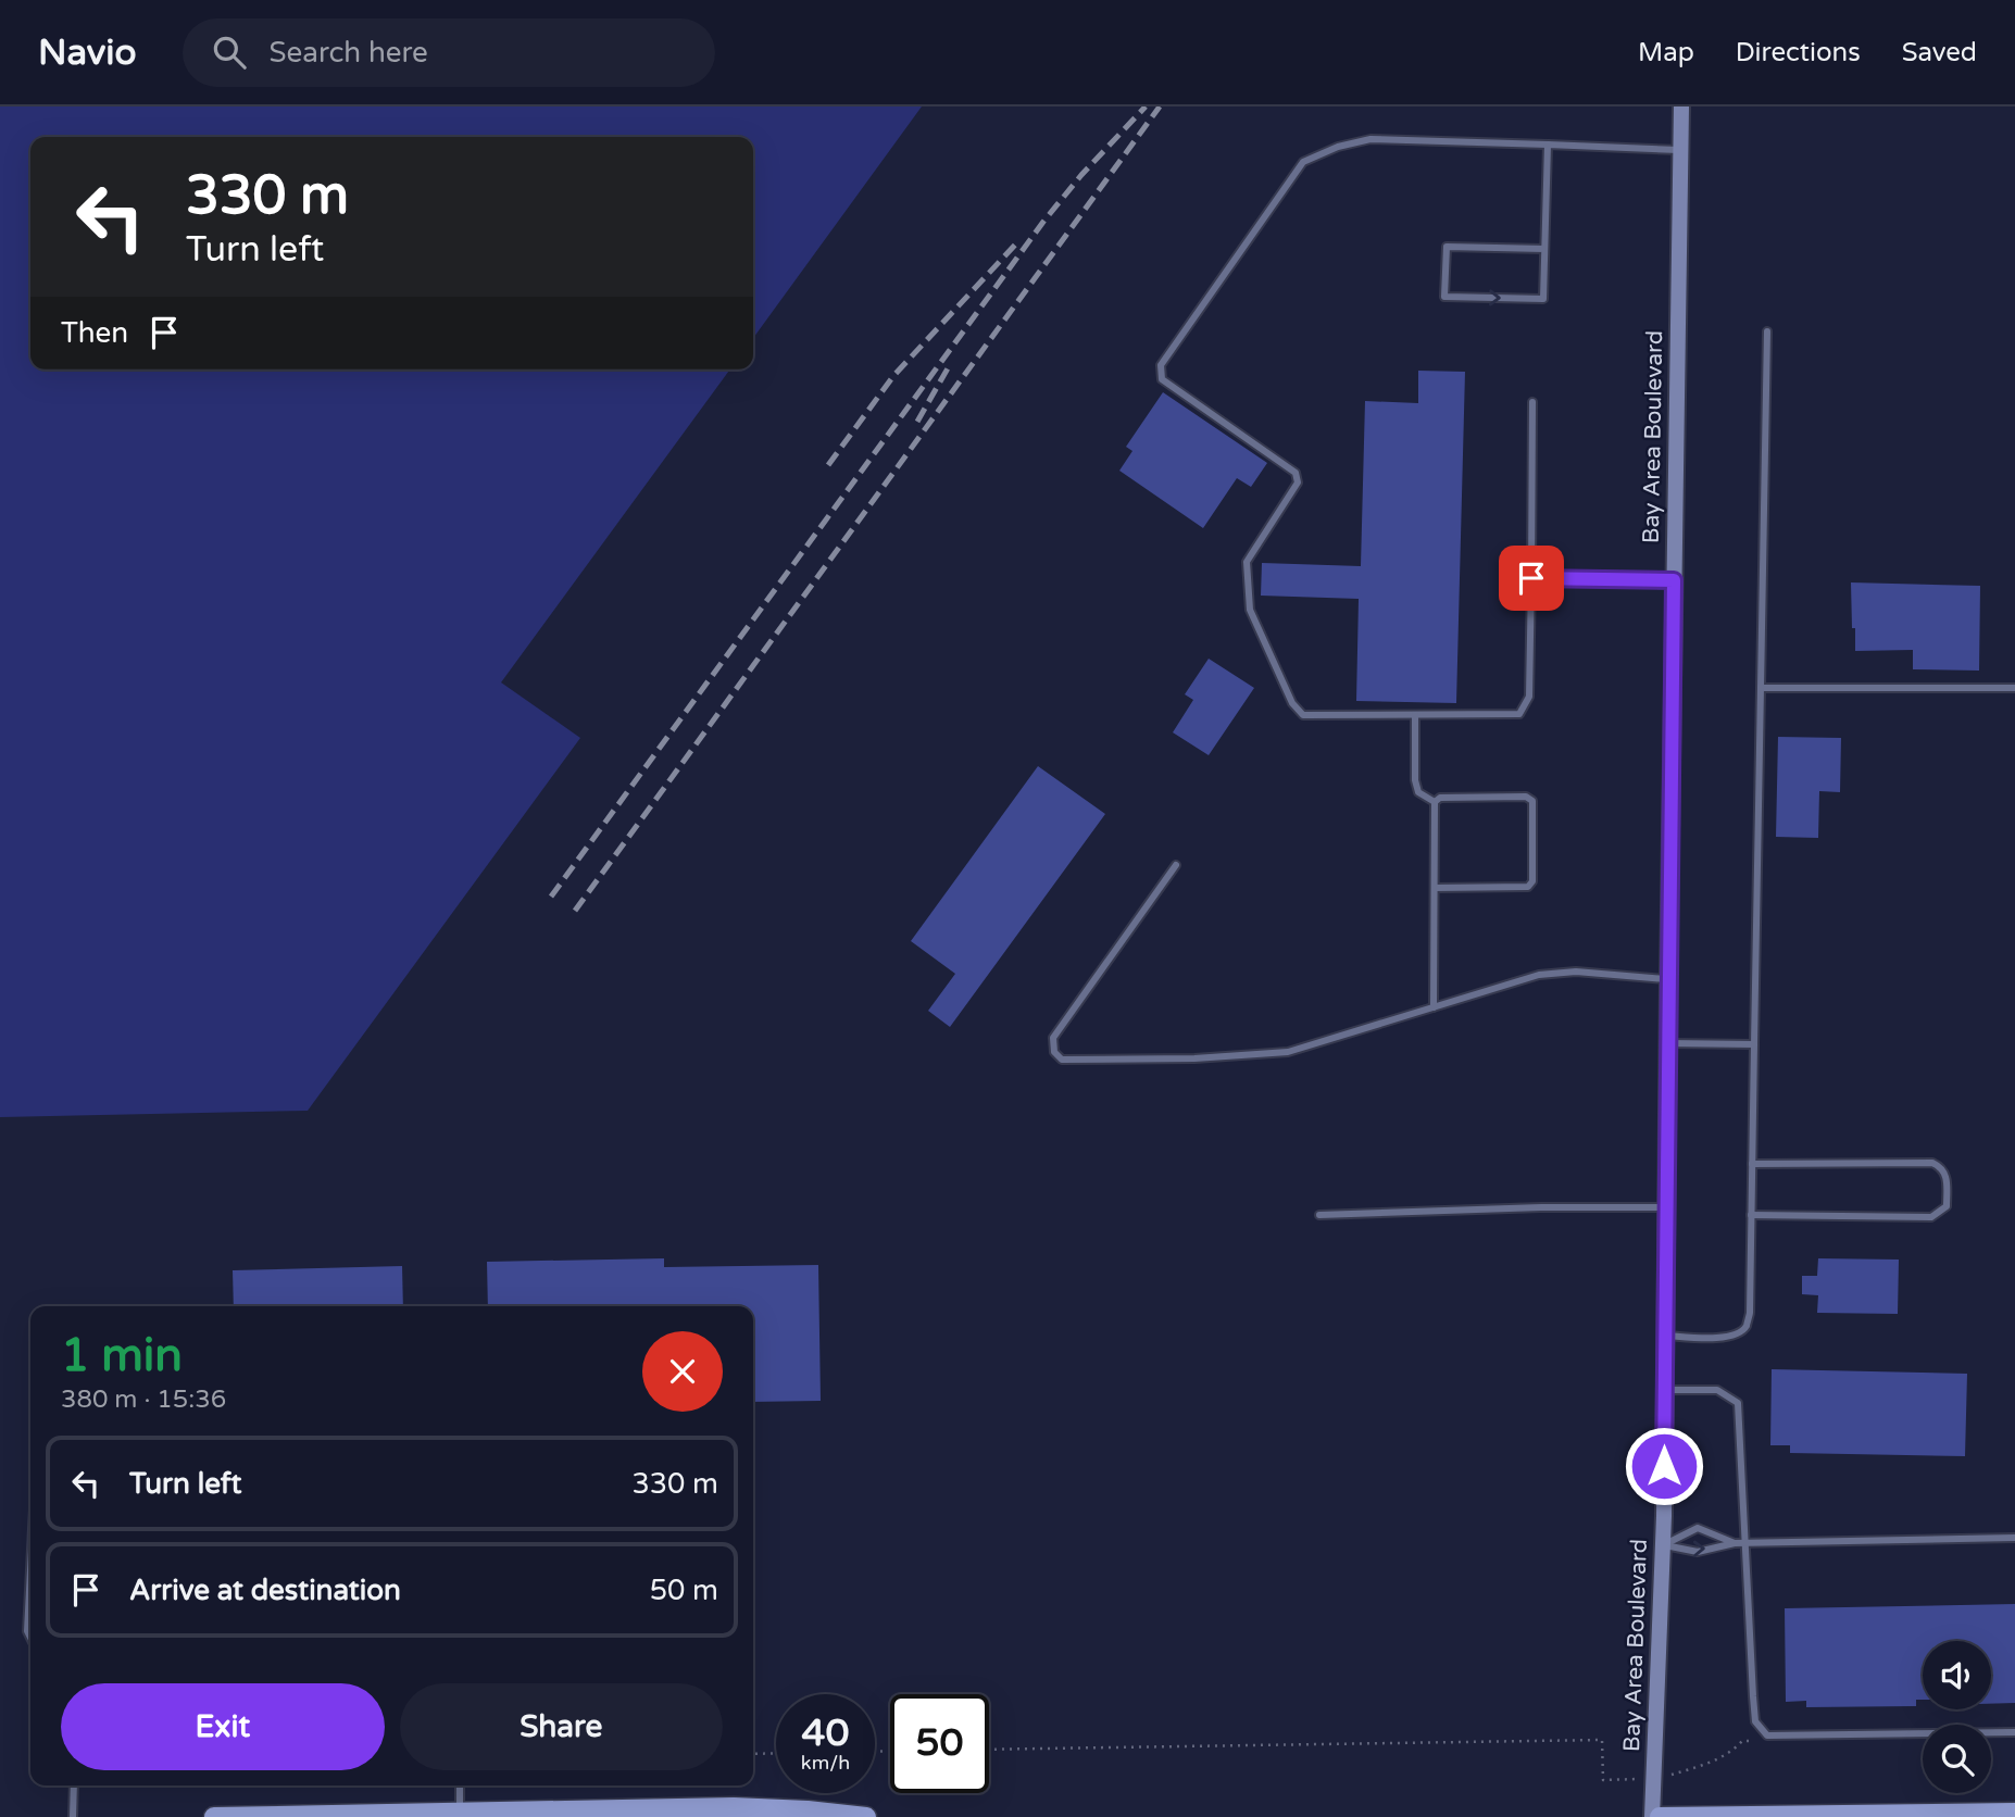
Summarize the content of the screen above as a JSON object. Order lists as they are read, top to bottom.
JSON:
{
  "streets": {
    "main road": ["Bay Area Boulevard"]
  },
  "page": {
    "header": "Navio",
    "search": "Search here",
    "nav": ["Map", "Directions", "Saved"],
    "turn": ["330 m", "Turn left"],
    "then": "Then",
    "heading": ["1 min", "380 m · 15:36"],
    "list": [
      {
        "name": "Turn left",
        "value": "330 m"
      },
      {
        "name": "Arrive at destination",
        "value": "50 m"
      }
    ],
    "buttons": ["Exit", "Share"],
    "speed": "40 km/h",
    "limit": "50"
  }
}
